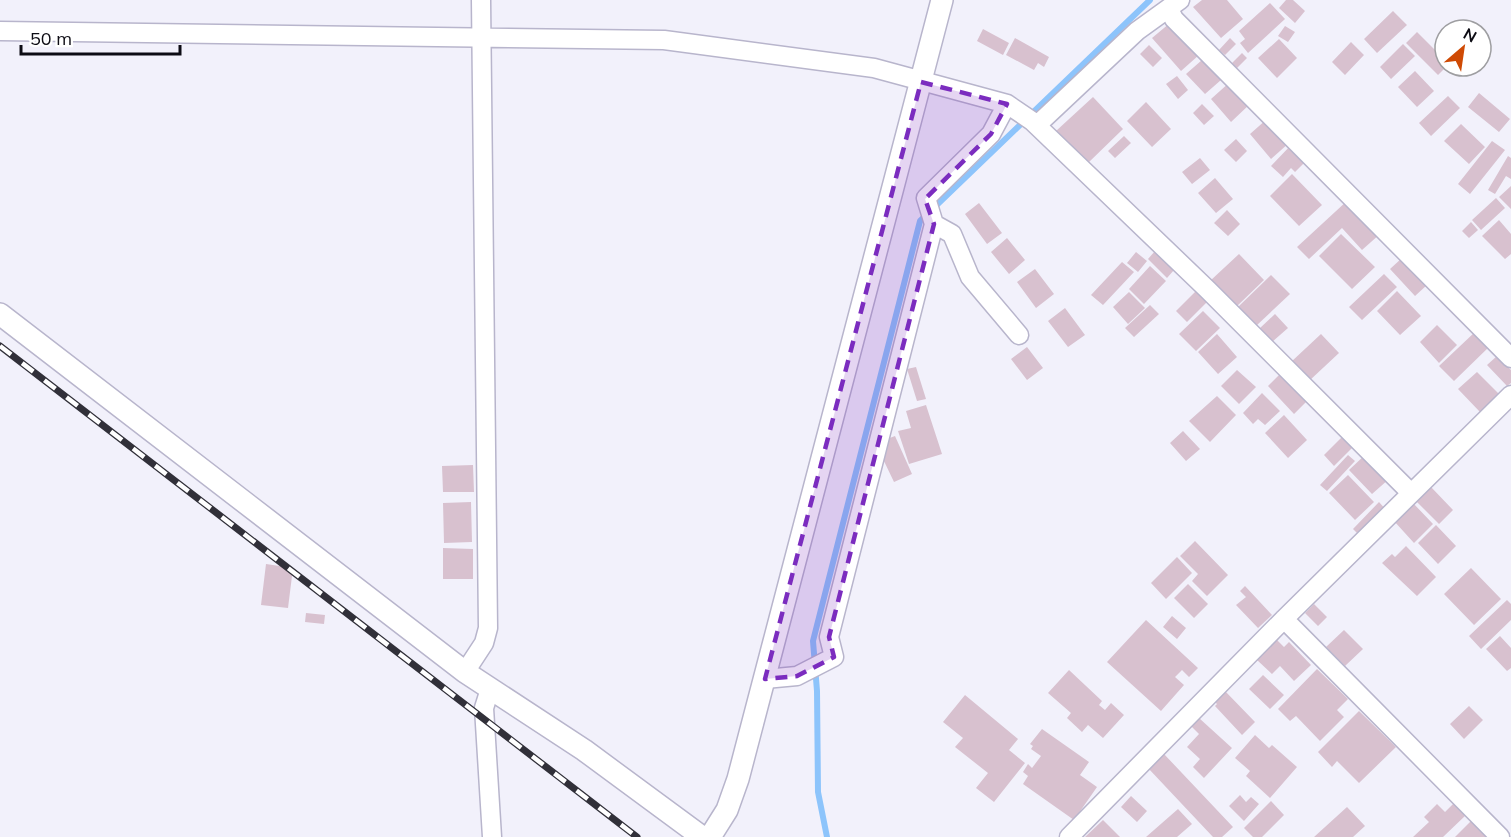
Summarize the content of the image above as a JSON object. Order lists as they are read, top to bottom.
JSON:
{
  "scale_bar": "50 m",
  "north": "top right"
}
